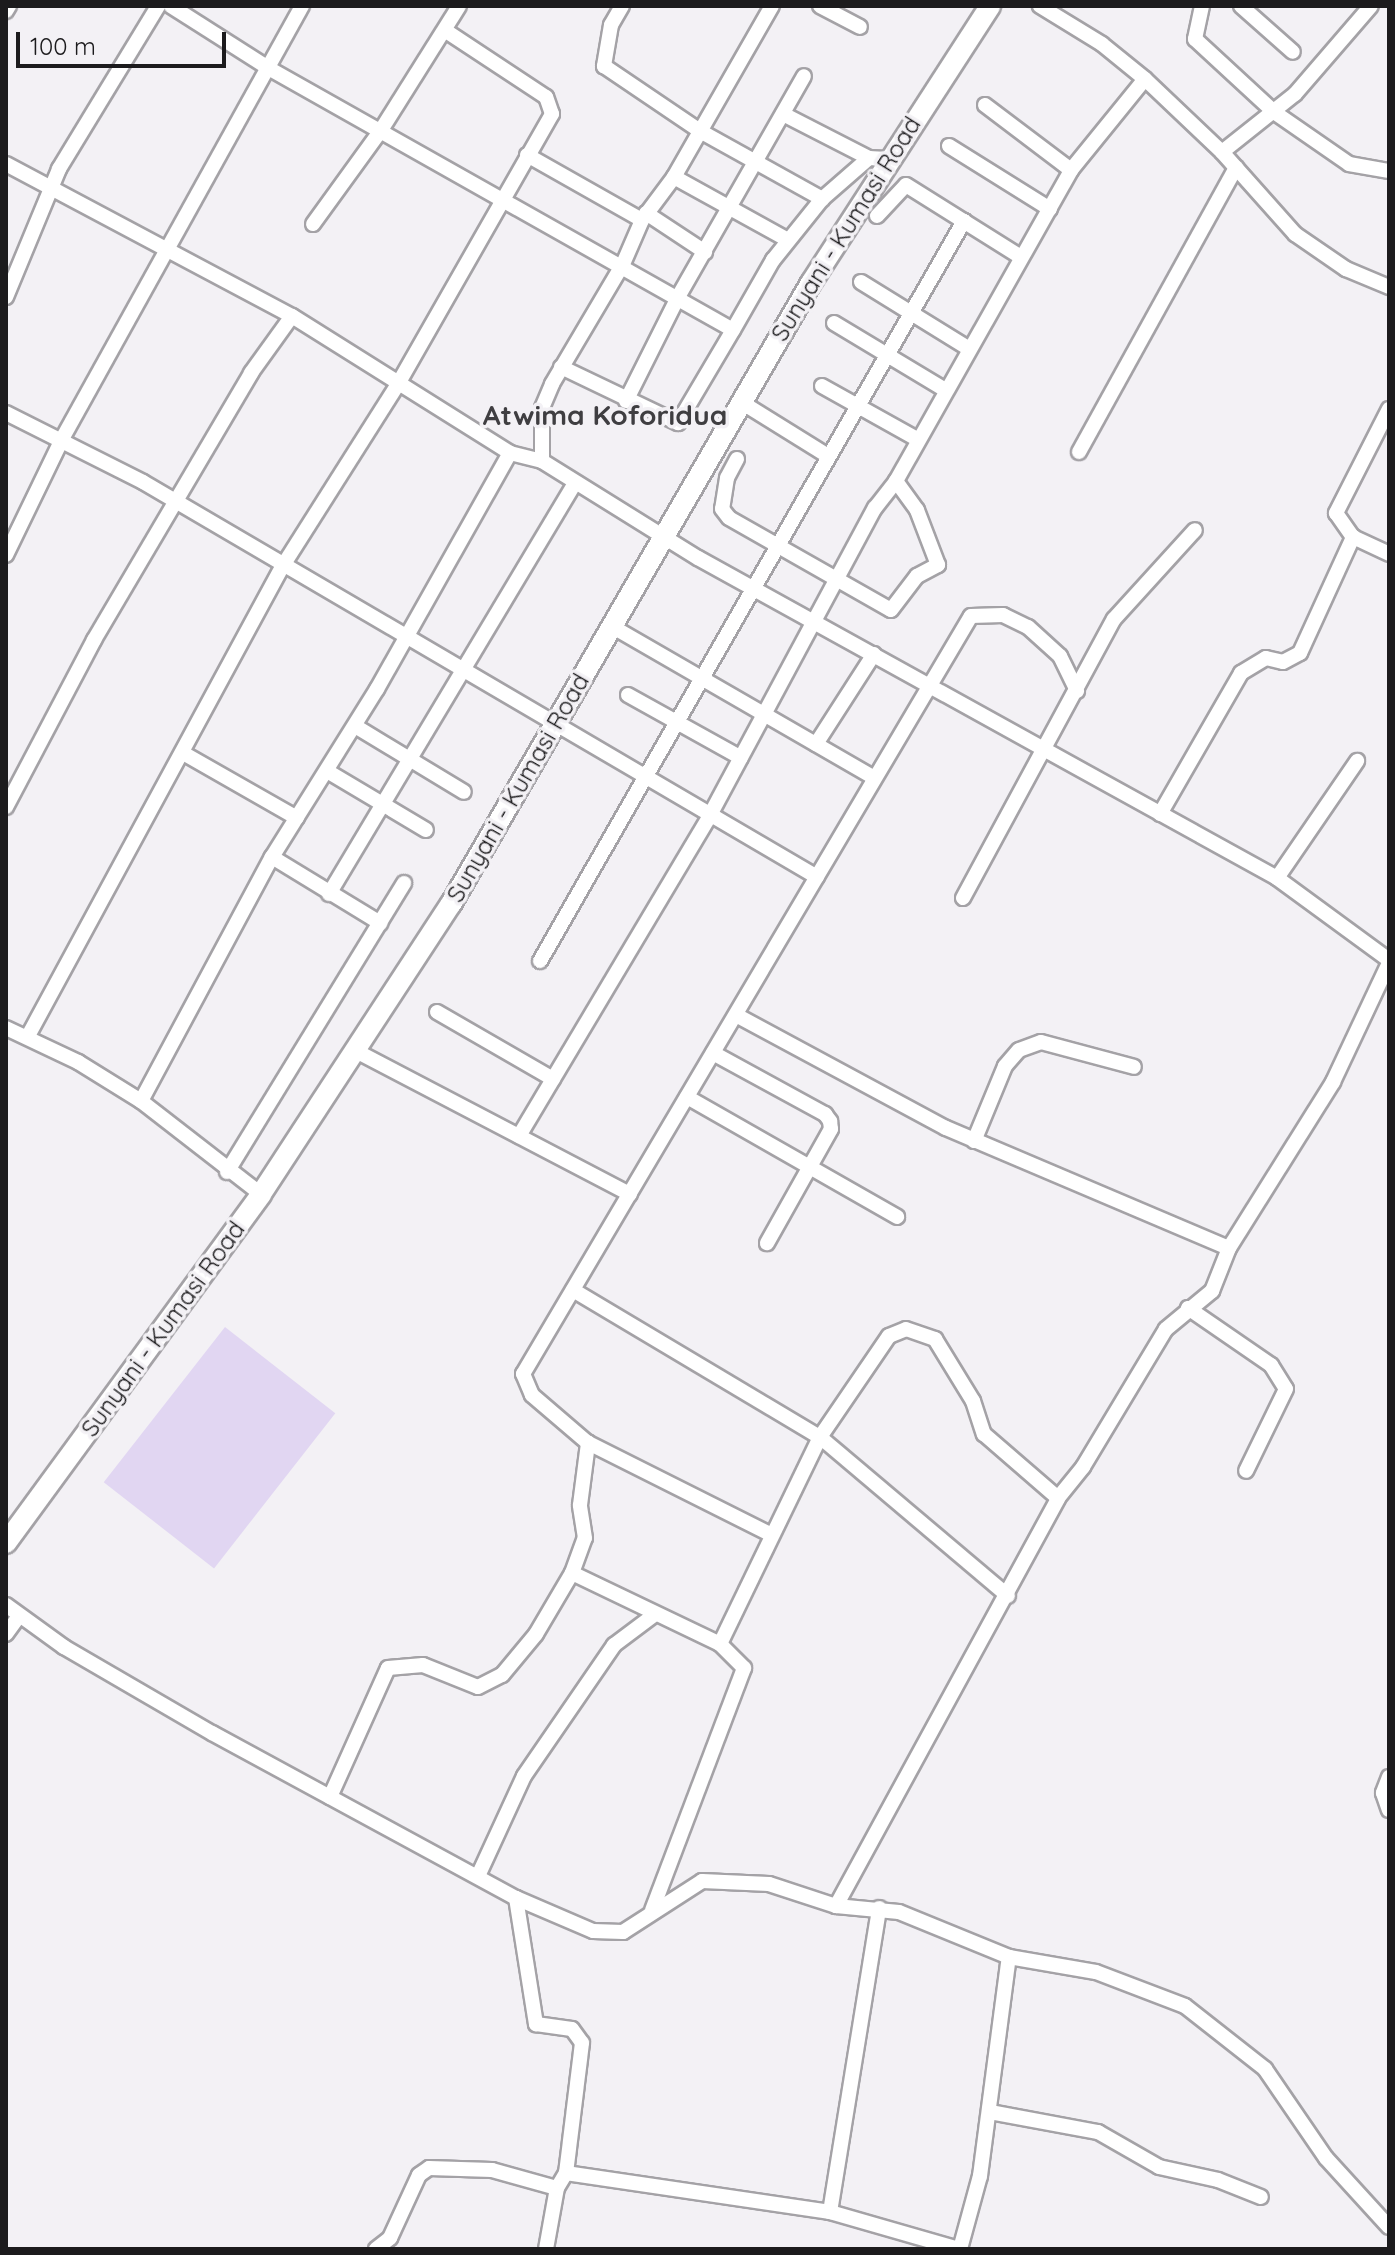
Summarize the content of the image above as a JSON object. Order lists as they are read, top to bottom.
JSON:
{
  "streets": {
    "main road": ["Sunyani - Kumasi Road"]
  },
  "districts": ["Atwima Koforidua"],
  "scale_bar": "100 m"
}
